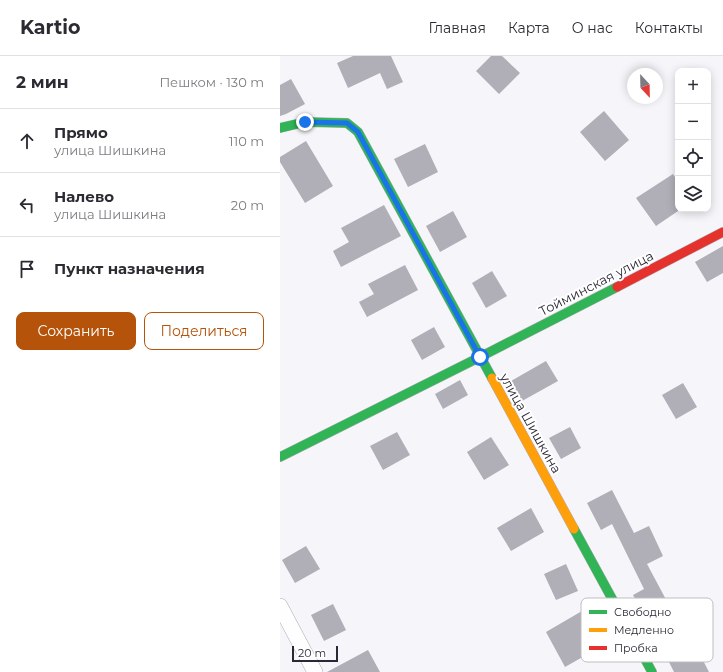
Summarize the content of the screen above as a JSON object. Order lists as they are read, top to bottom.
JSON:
{
  "streets": {
    "street": ["Тойминская улица", "улица Шишкина"]
  },
  "crossings": [
    ["Тойминская улица", "улица Шишкина"]
  ],
  "legend": ["Свободно", "Медленно", "Пробка"],
  "scale_bar": "20 m",
  "north": "bottom",
  "page": {
    "header": "Kartio",
    "nav": [
      "Главная",
      "Карта",
      "О нас",
      "Контакты"
    ],
    "heading": ["2 мин", "Пешком · 130 m"],
    "map_buttons": ["+", "−"],
    "list": [
      ["Прямо", "улица Шишкина", "110 m"],
      ["Налево", "улица Шишкина", "20 m"],
      "Пункт назначения"
    ],
    "buttons": ["Сохранить", "Поделиться"],
    "scale": "20 m"
  }
}
